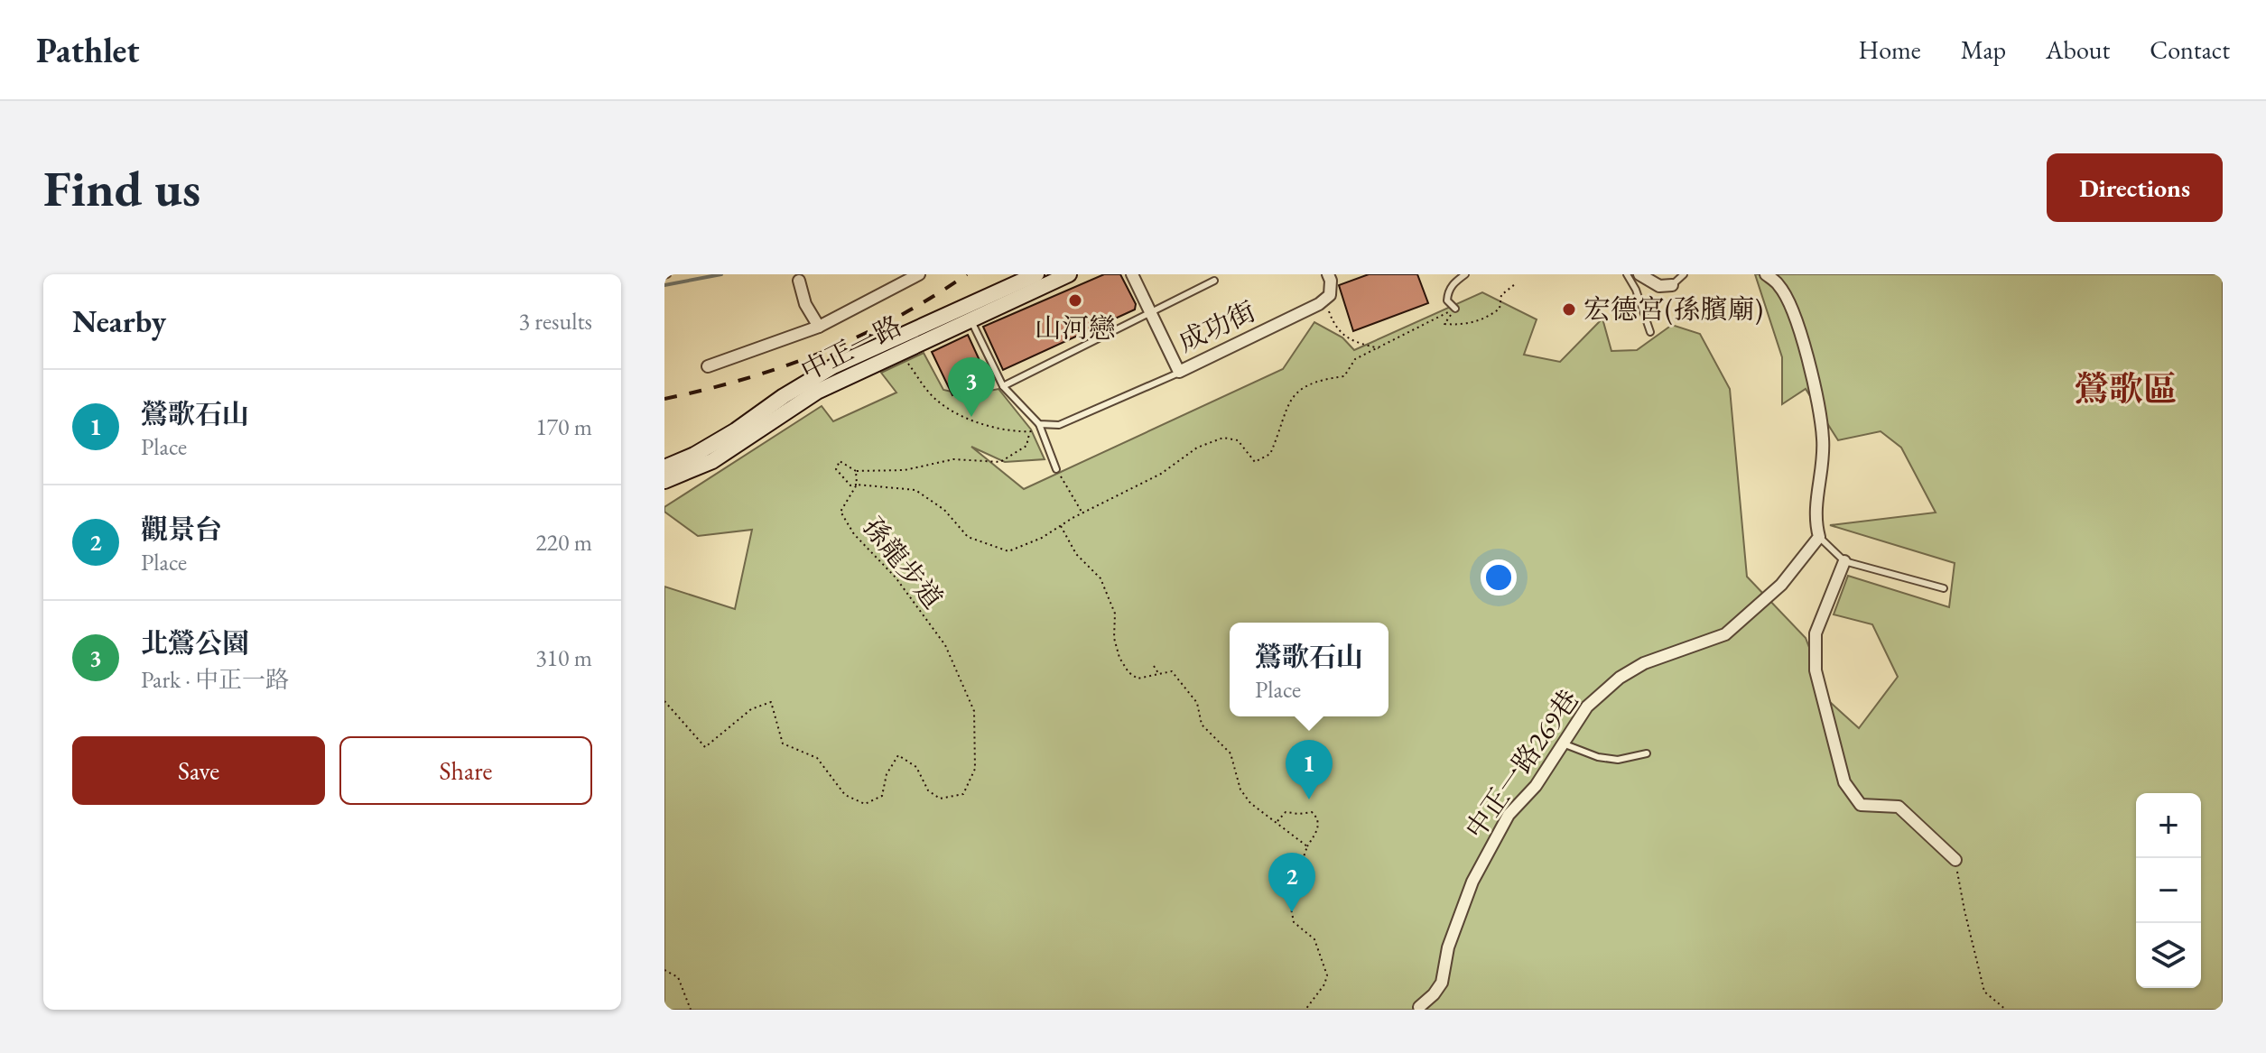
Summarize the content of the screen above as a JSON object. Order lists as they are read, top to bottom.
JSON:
{
  "streets": {
    "main road": ["中正一路"],
    "street": ["成功街", "中正一路269巷"],
    "path": ["孫龍步道"]
  },
  "districts": ["鶯歌區"],
  "places": ["山河戀", "宏德宮(孫臏廟)"],
  "page": {
    "header": "Pathlet",
    "nav": [
      "Home",
      "Map",
      "About",
      "Contact"
    ],
    "buttons": [
      "Directions",
      ["Save", "Share"]
    ],
    "title": "Find us",
    "heading": ["Nearby", "3 results"],
    "pins": ["3", "1", "2"],
    "list": [
      {
        "mark": "1",
        "name": "鶯歌石山",
        "note": "Place",
        "value": "170 m"
      },
      {
        "mark": "2",
        "name": "觀景台",
        "note": "Place",
        "value": "220 m"
      },
      {
        "mark": "3",
        "name": "北鶯公園",
        "note": "Park · 中正一路",
        "value": "310 m"
      }
    ],
    "popup": ["鶯歌石山", "Place"],
    "map_buttons": ["+", "−"]
  }
}
